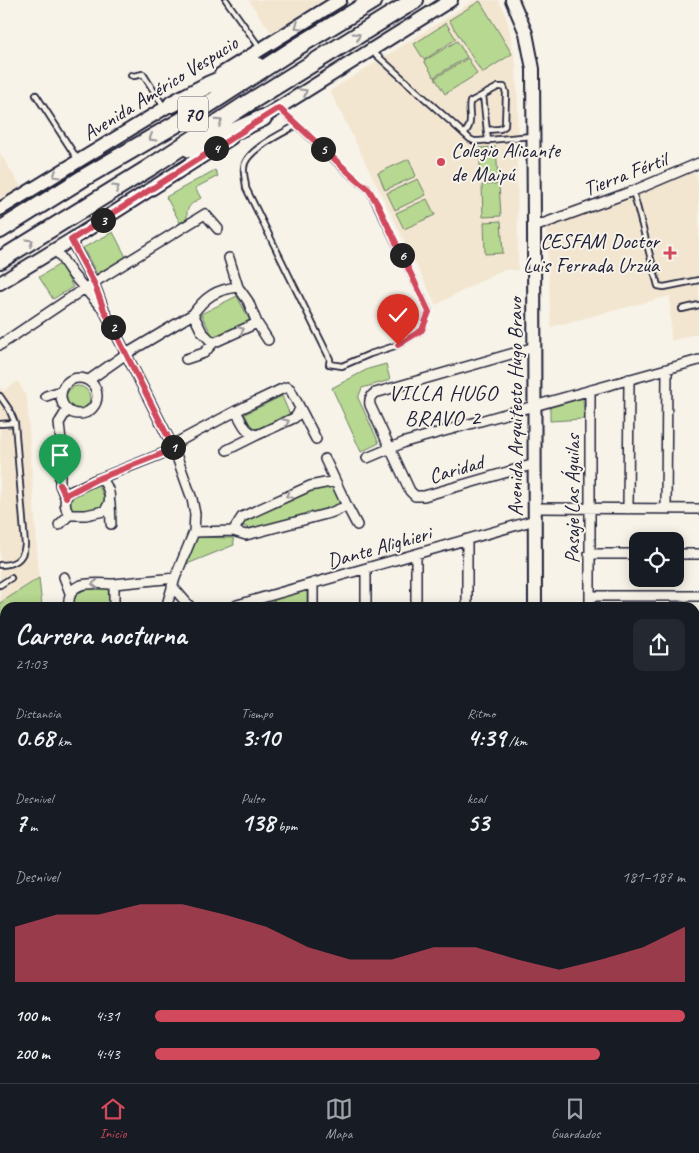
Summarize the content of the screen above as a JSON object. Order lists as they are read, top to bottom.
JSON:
{
  "streets": {
    "highway": ["70"],
    "main road": ["Avenida Américo Vespucio", "Avenida Arquitecto Hugo Bravo"],
    "street": [
      "Tierra Fértil",
      "Caridad",
      "Pasaje Las Águilas",
      "Dante Alighieri"
    ]
  },
  "crossings": [
    ["Tierra Fértil", "Avenida Arquitecto Hugo Bravo"],
    ["Avenida Arquitecto Hugo Bravo", "Caridad"],
    ["Avenida Arquitecto Hugo Bravo", "Dante Alighieri"],
    ["Pasaje Las Águilas", "Dante Alighieri"]
  ],
  "districts": ["VILLA HUGO BRAVO 2"],
  "places": {
    "other": ["Colegio Alicante de Maipú"],
    "health": ["CESFAM Doctor Luis Ferrada Urzúa"]
  },
  "page": {
    "pins": [
      "4",
      "5",
      "3",
      "6",
      "2",
      "1"
    ],
    "heading": ["Carrera nocturna", "21:03"],
    "stats": [
      ["Distancia", "0.68 km"],
      ["Tiempo", "3:10"],
      ["Ritmo", "4:39 /km"],
      ["Desnivel", "7 m"],
      ["Pulso", "138 bpm"],
      ["kcal", "53"]
    ],
    "chart": ["Desnivel", "181–187 m"],
    "list": [
      {
        "name": "100 m",
        "note": "4:31"
      },
      {
        "name": "200 m",
        "note": "4:43"
      }
    ],
    "tabs": ["Inicio", "Mapa", "Guardados"]
  }
}
